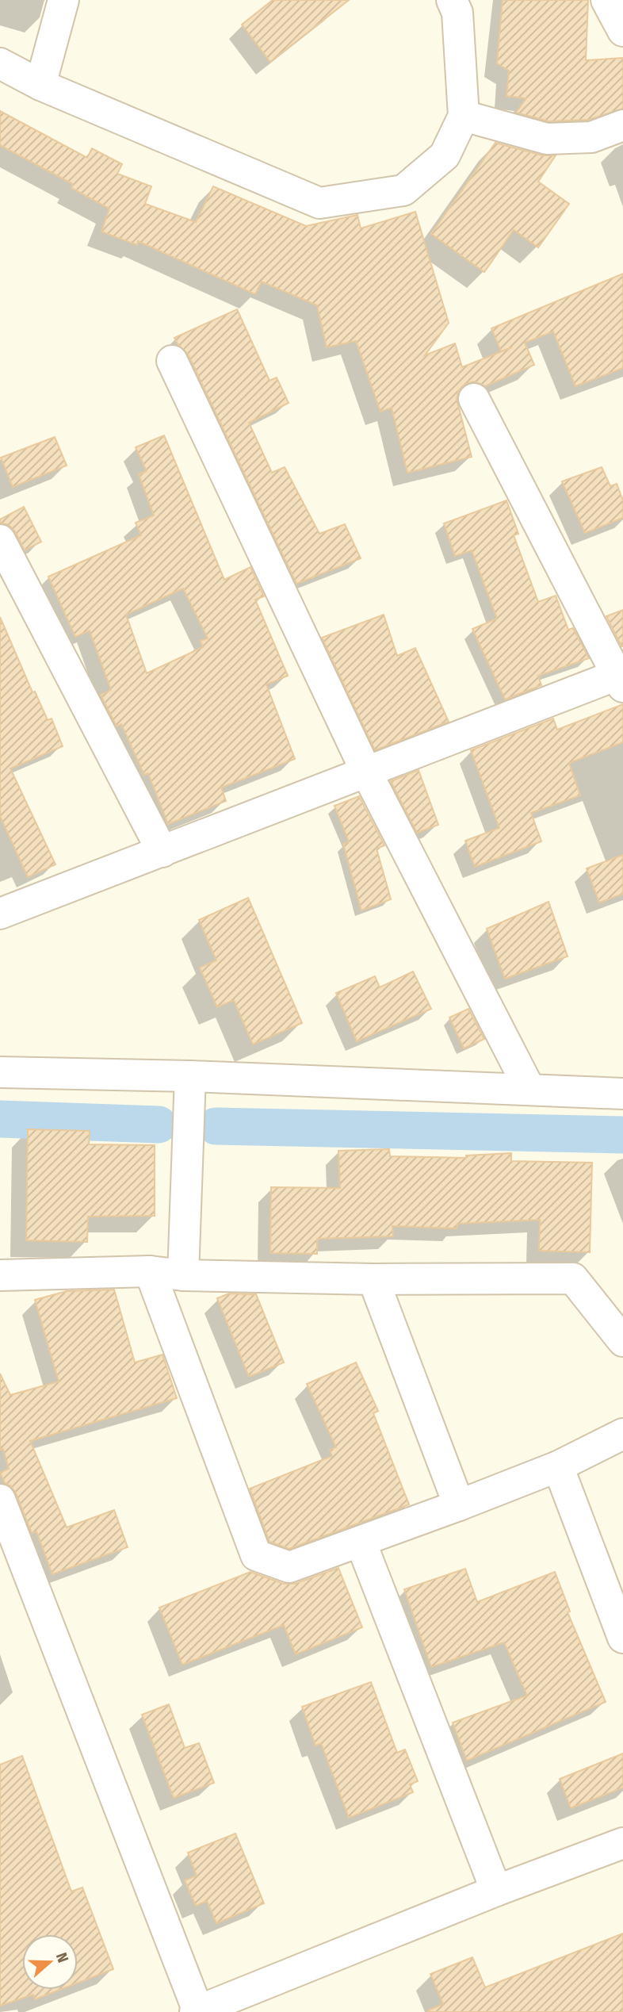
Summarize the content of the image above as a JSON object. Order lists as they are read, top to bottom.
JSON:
{
  "north": "right"
}
